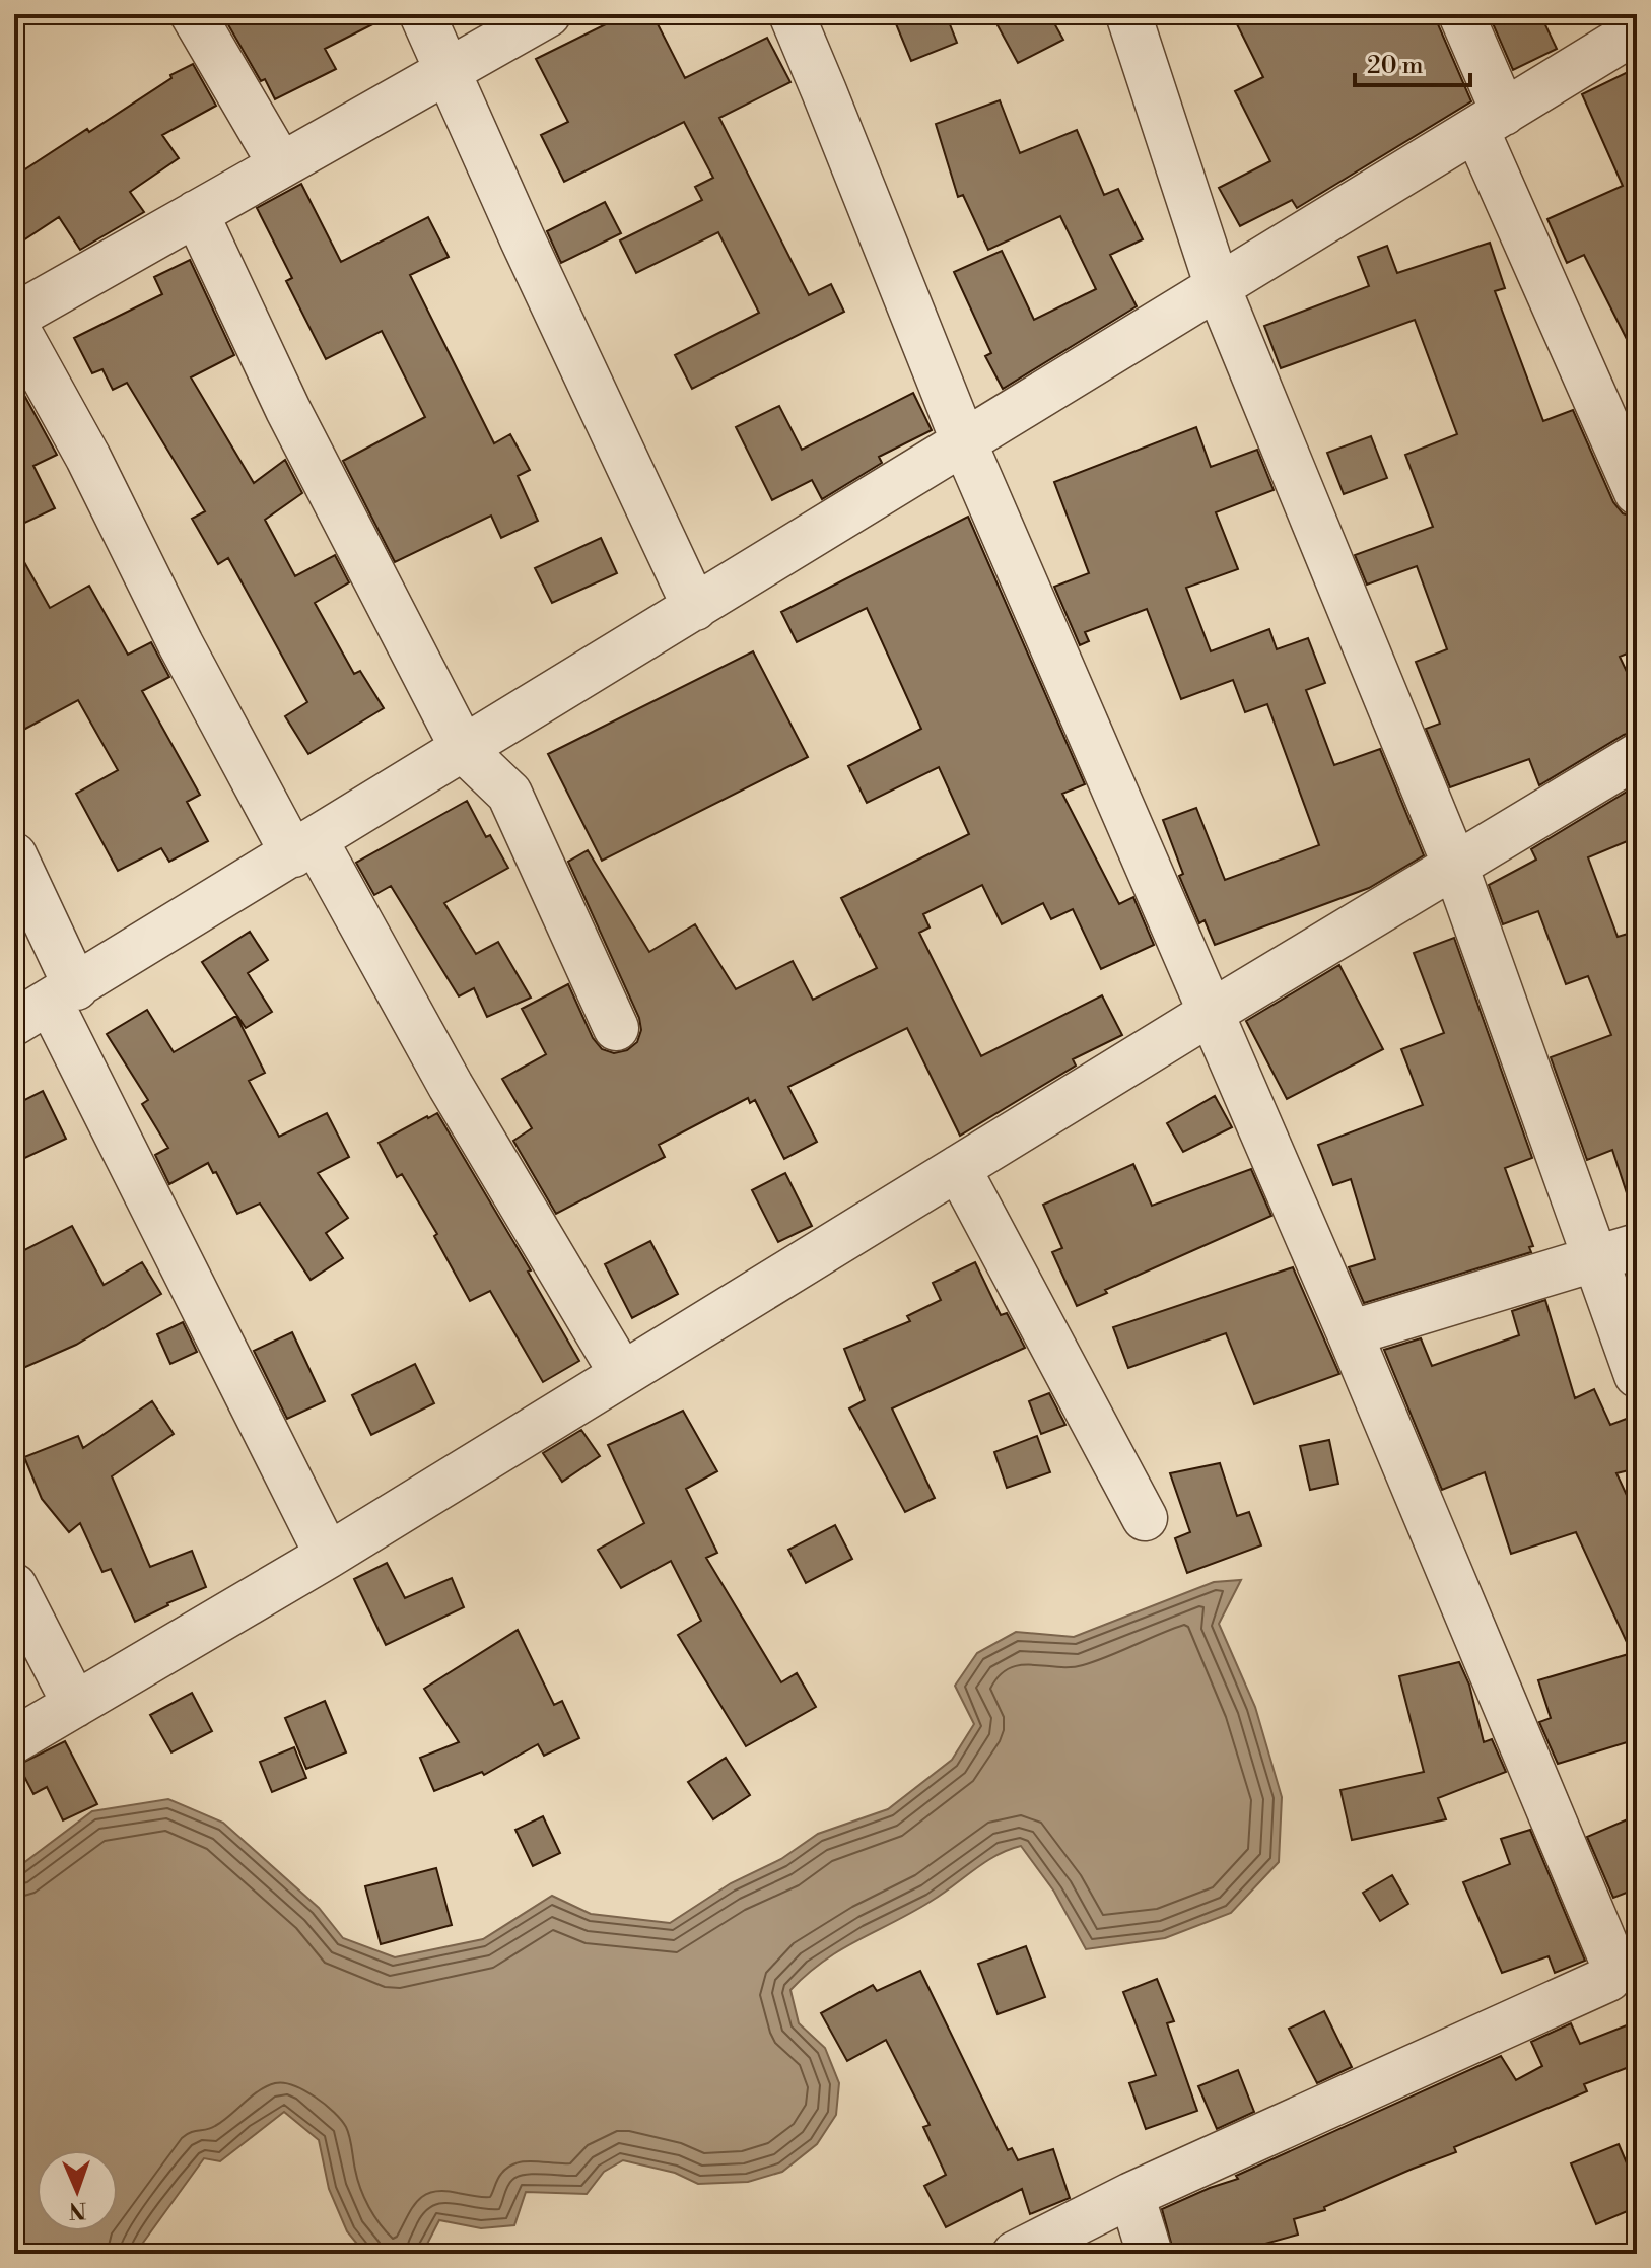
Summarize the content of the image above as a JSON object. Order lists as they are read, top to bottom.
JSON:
{
  "scale_bar": "20 m",
  "north": "bottom"
}
